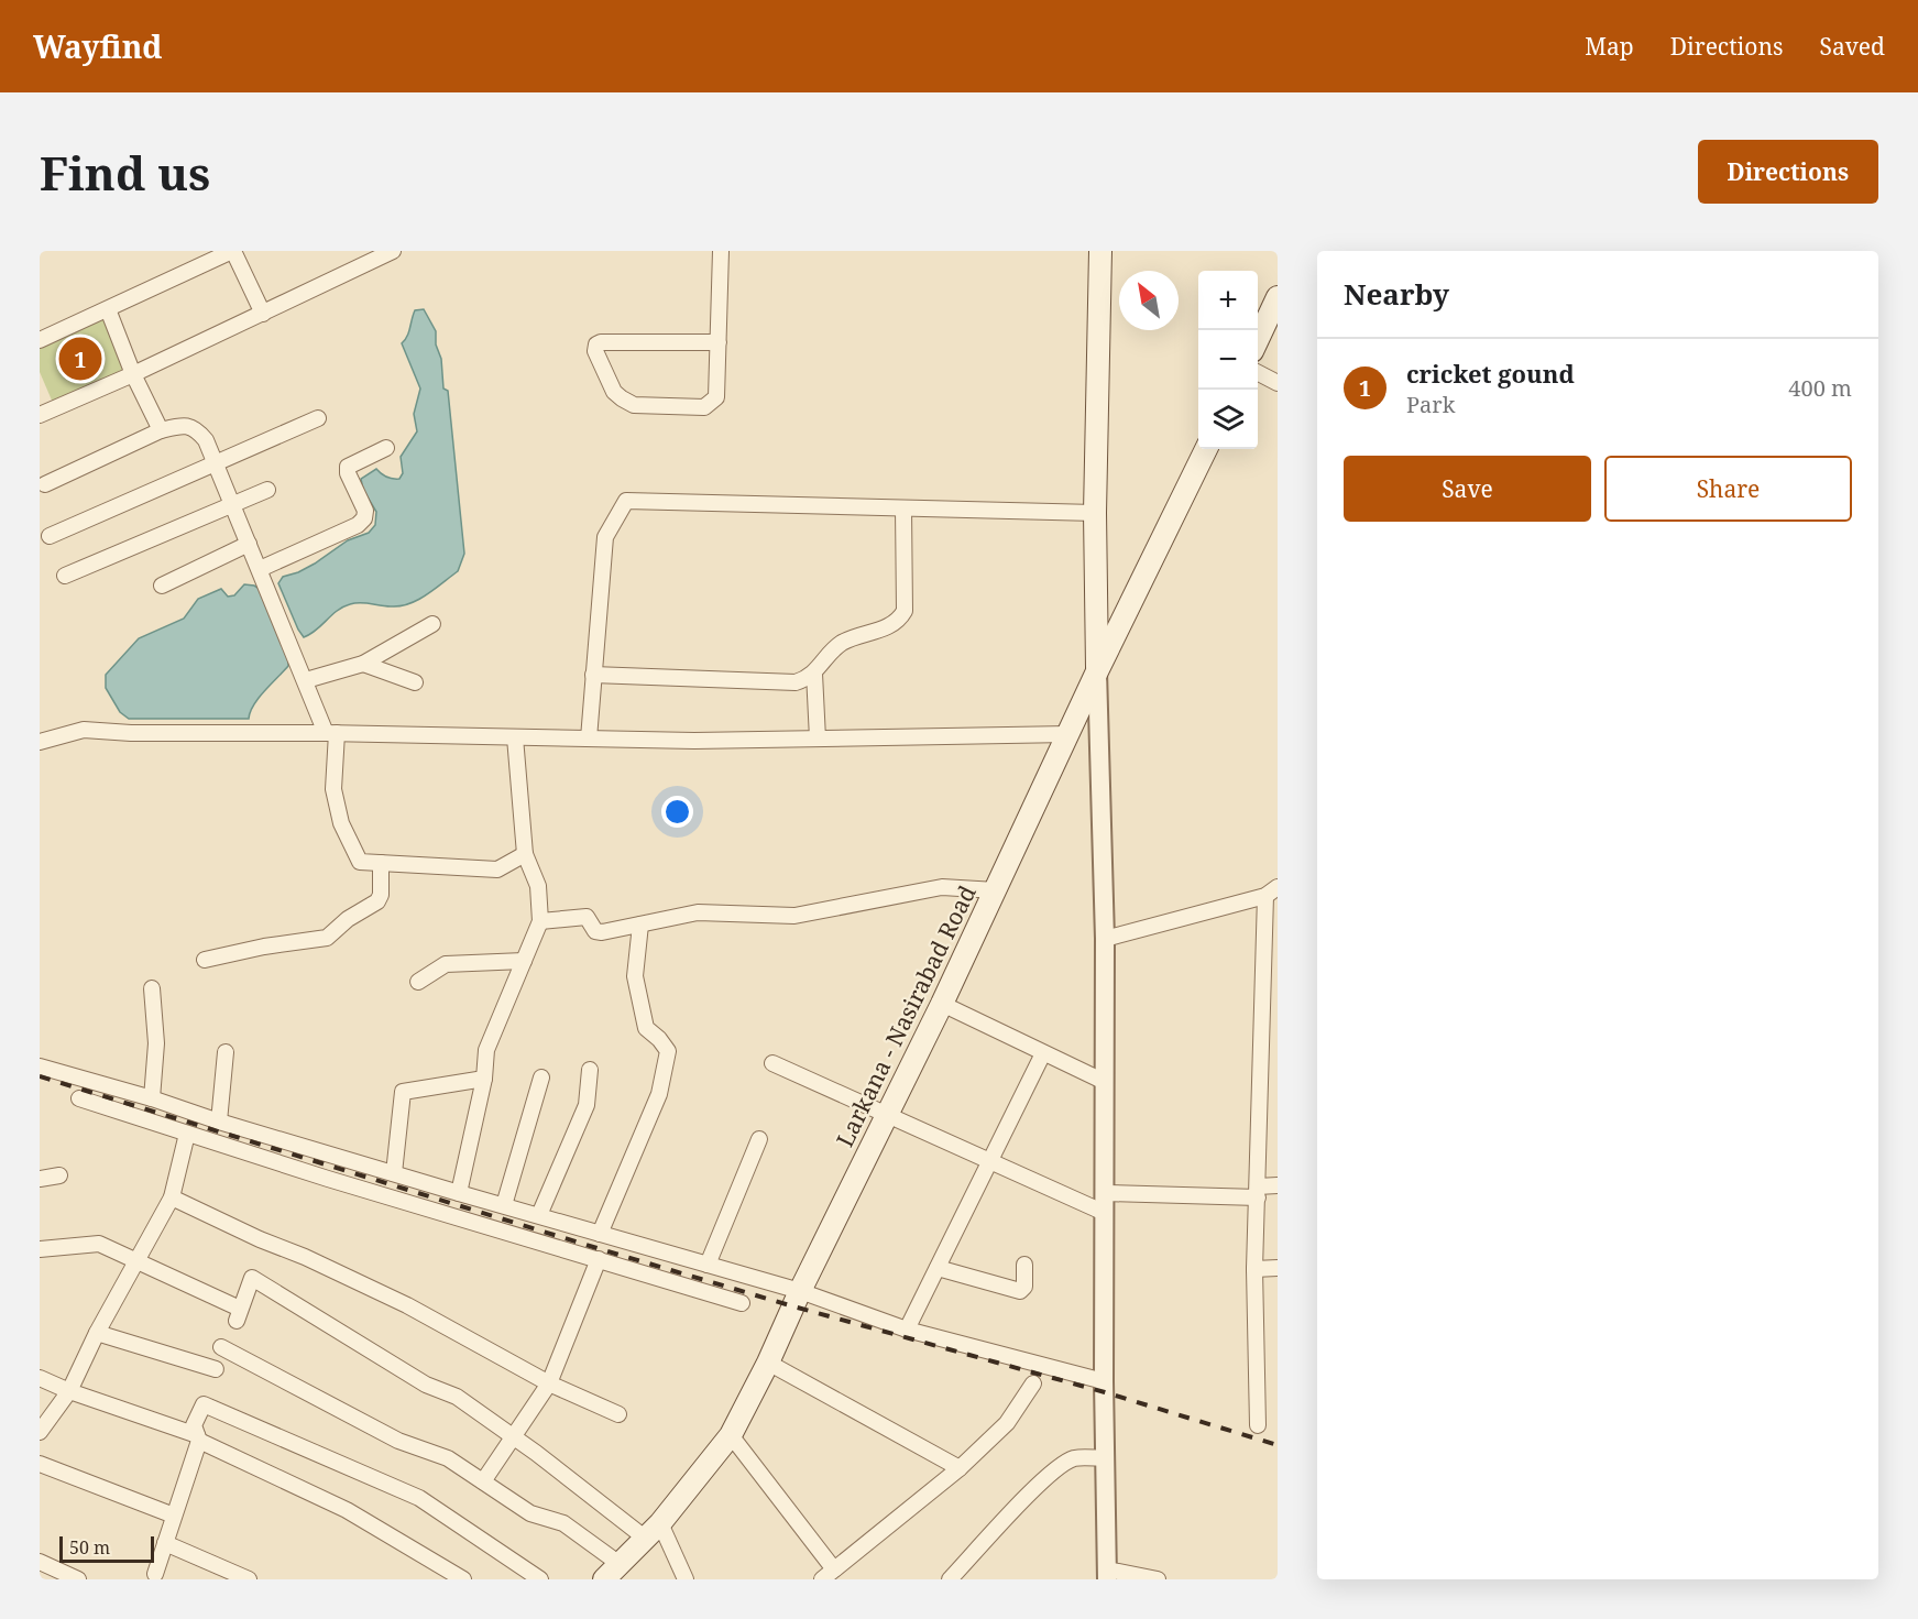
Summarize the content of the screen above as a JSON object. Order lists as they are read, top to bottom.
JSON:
{
  "streets": {
    "main road": ["Larkana - Nasirabad Road"]
  },
  "scale_bar": "50 m",
  "north": "top left",
  "page": {
    "header": "Wayfind",
    "nav": ["Map", "Directions", "Saved"],
    "buttons": [
      "Directions",
      ["Save", "Share"]
    ],
    "title": "Find us",
    "heading": "Nearby",
    "map_buttons": ["+", "−"],
    "pins": "1",
    "list": [
      {
        "mark": "1",
        "name": "cricket gound",
        "note": "Park",
        "value": "400 m"
      }
    ],
    "scale": "50 m"
  }
}
